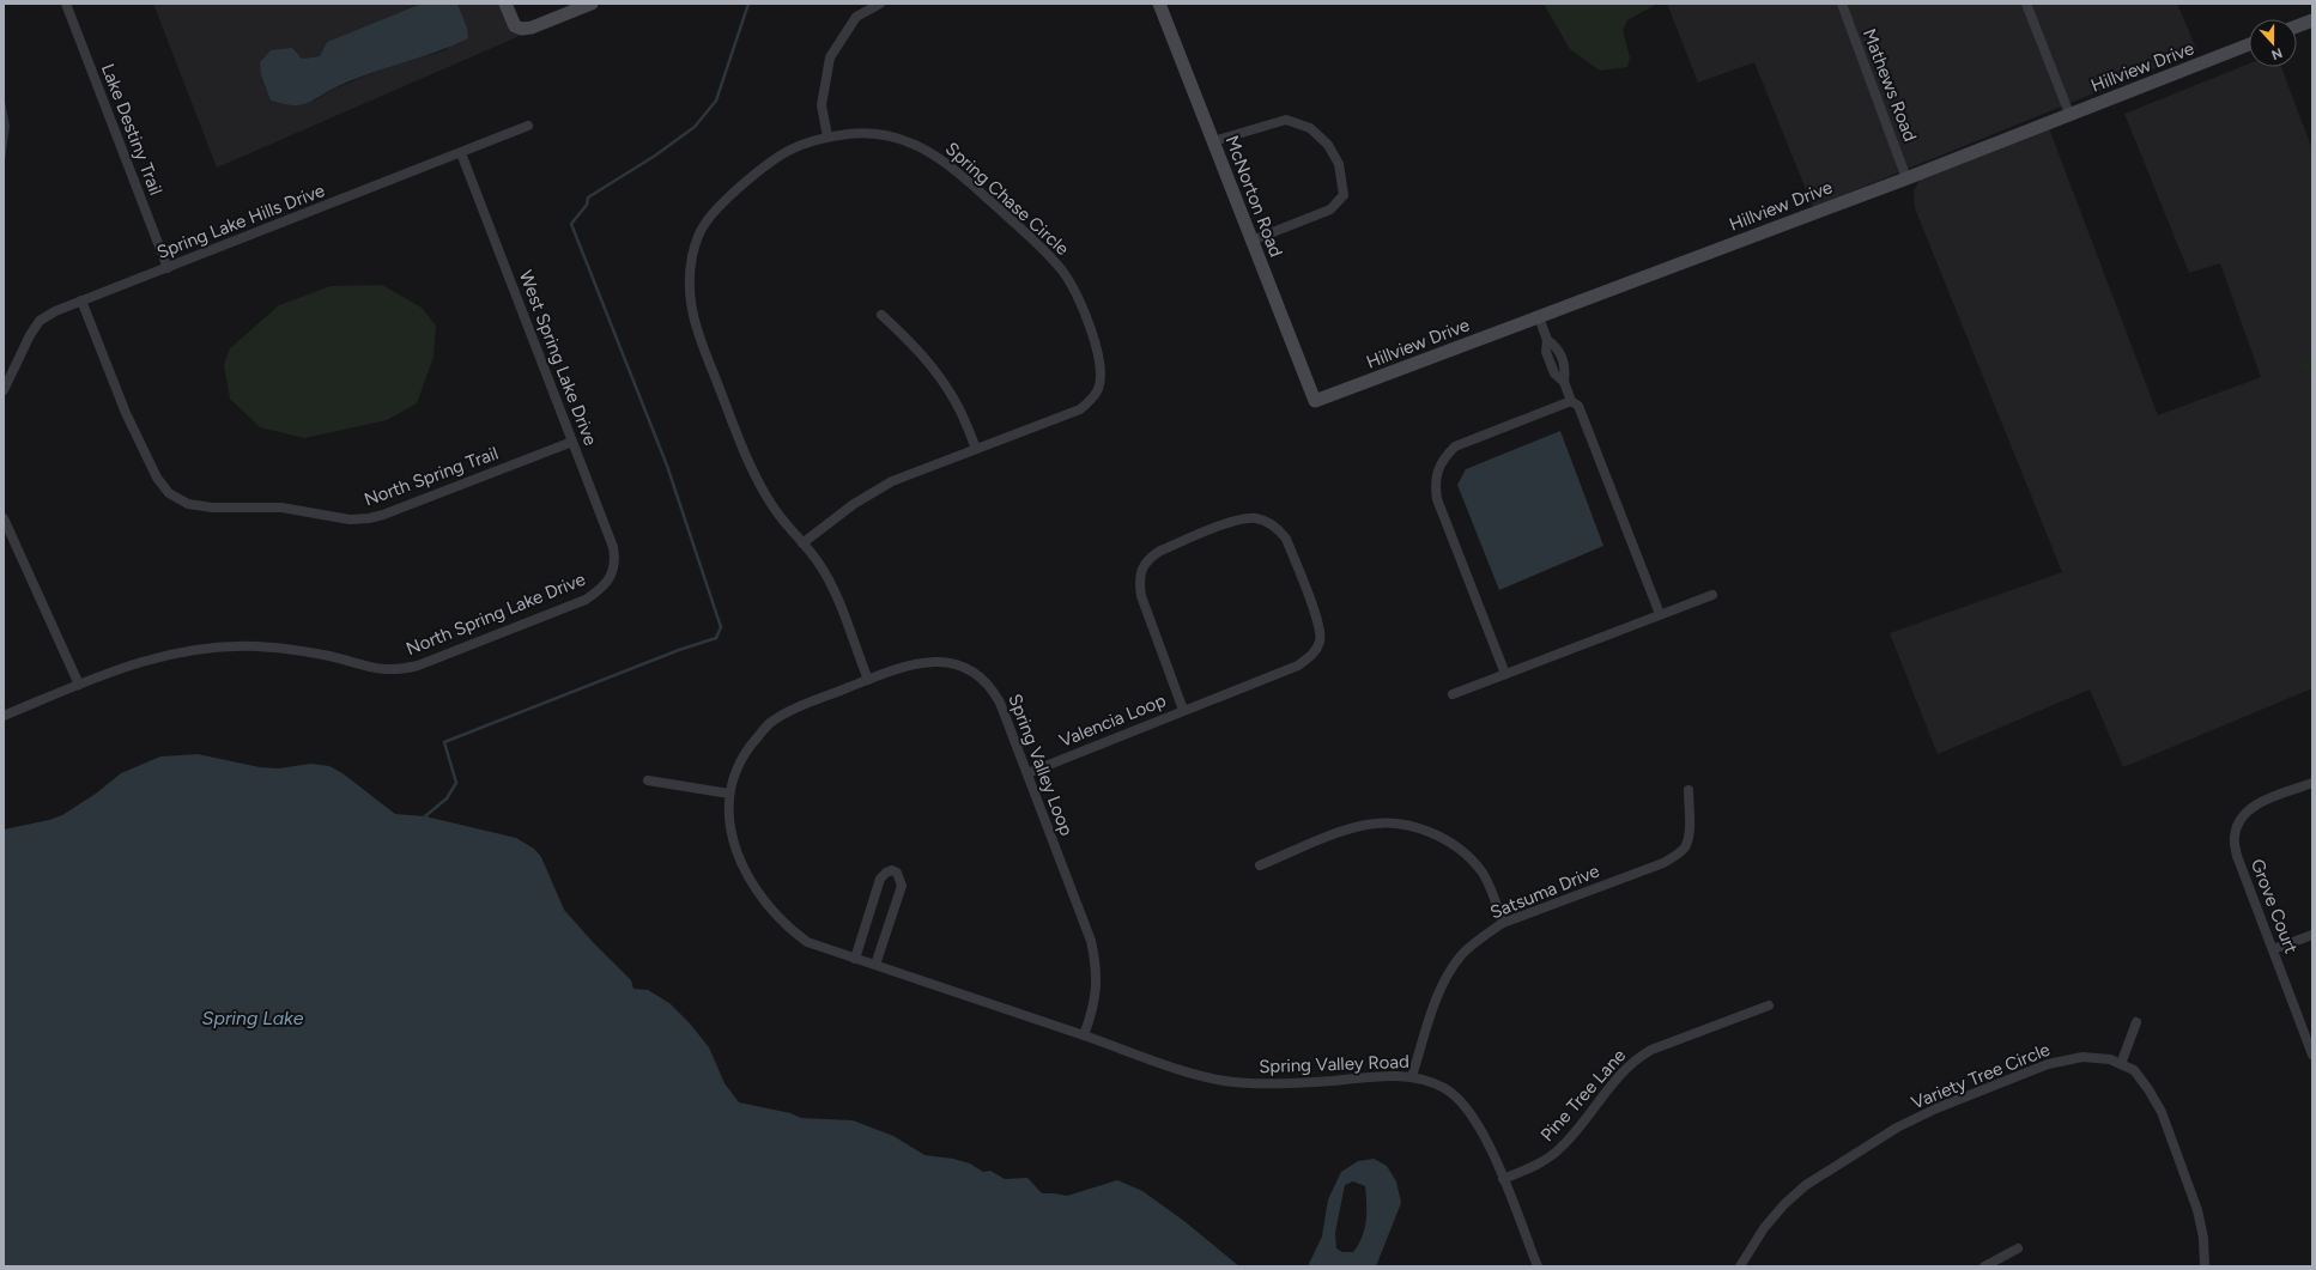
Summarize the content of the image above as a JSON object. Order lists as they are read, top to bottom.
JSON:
{
  "streets": {
    "street": [
      "Hillview Drive",
      "Mathews Road",
      "Lake Destiny Trail",
      "McNorton Road",
      "Spring Chase Circle",
      "Spring Lake Hills Drive",
      "West Spring Lake Drive",
      "North Spring Trail",
      "North Spring Lake Drive",
      "Valencia Loop",
      "Spring Valley Loop",
      "Satsuma Drive",
      "Grove Court",
      "Spring Valley Road",
      "Variety Tree Circle",
      "Pine Tree Lane"
    ]
  },
  "crossings": [
    ["Hillview Drive", "Mathews Road"],
    ["Hillview Drive", "McNorton Road"],
    ["Lake Destiny Trail", "Spring Lake Hills Drive"],
    ["Spring Chase Circle", "Spring Valley Loop"],
    ["Spring Lake Hills Drive", "West Spring Lake Drive"],
    ["Spring Lake Hills Drive", "North Spring Trail"],
    ["West Spring Lake Drive", "North Spring Trail"],
    ["West Spring Lake Drive", "North Spring Lake Drive"],
    ["Valencia Loop", "Spring Valley Loop"],
    ["Spring Valley Loop", "Spring Valley Road"],
    ["Satsuma Drive", "Spring Valley Road"],
    ["Spring Valley Road", "Pine Tree Lane"]
  ],
  "water": ["Spring Lake"],
  "north": "bottom"
}
